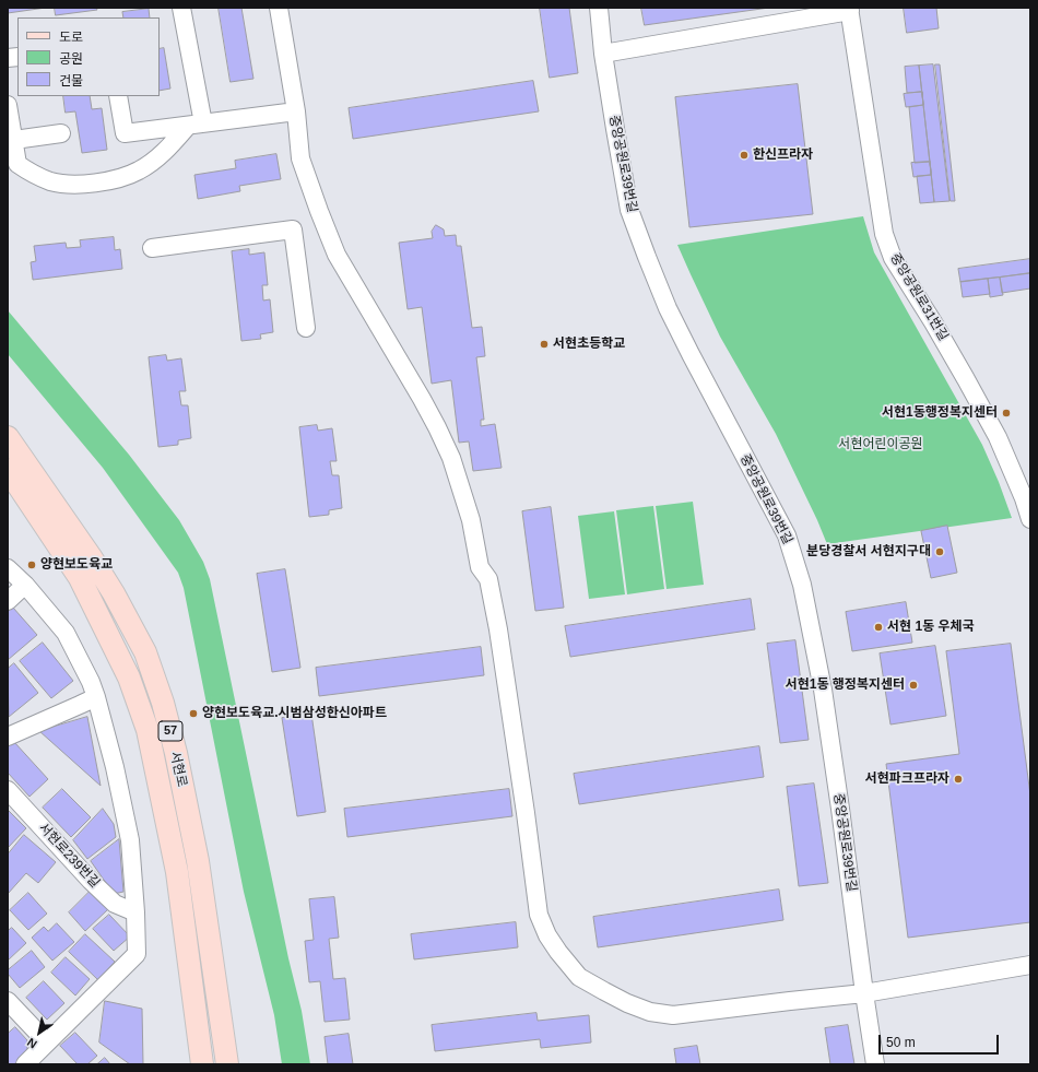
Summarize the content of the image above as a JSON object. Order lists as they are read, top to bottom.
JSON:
{
  "streets": {
    "main road": ["57", "서현로"],
    "street": ["중앙공원로39번길", "중앙공원로31번길", "서현로239번길"]
  },
  "parks": ["서현어린이공원"],
  "places": [
    "한신프라자",
    "서현초등학교",
    "서현1동행정복지센터",
    "분당경찰서 서현지구대",
    "양현보도육교",
    "서현 1동 우체국",
    "서현1동 행정복지센터",
    "양현보도육교.시범삼성한신아파트",
    "서현파크프라자"
  ],
  "legend": ["도로", "공원", "건물"],
  "scale_bar": "50 m",
  "north": "bottom left"
}
